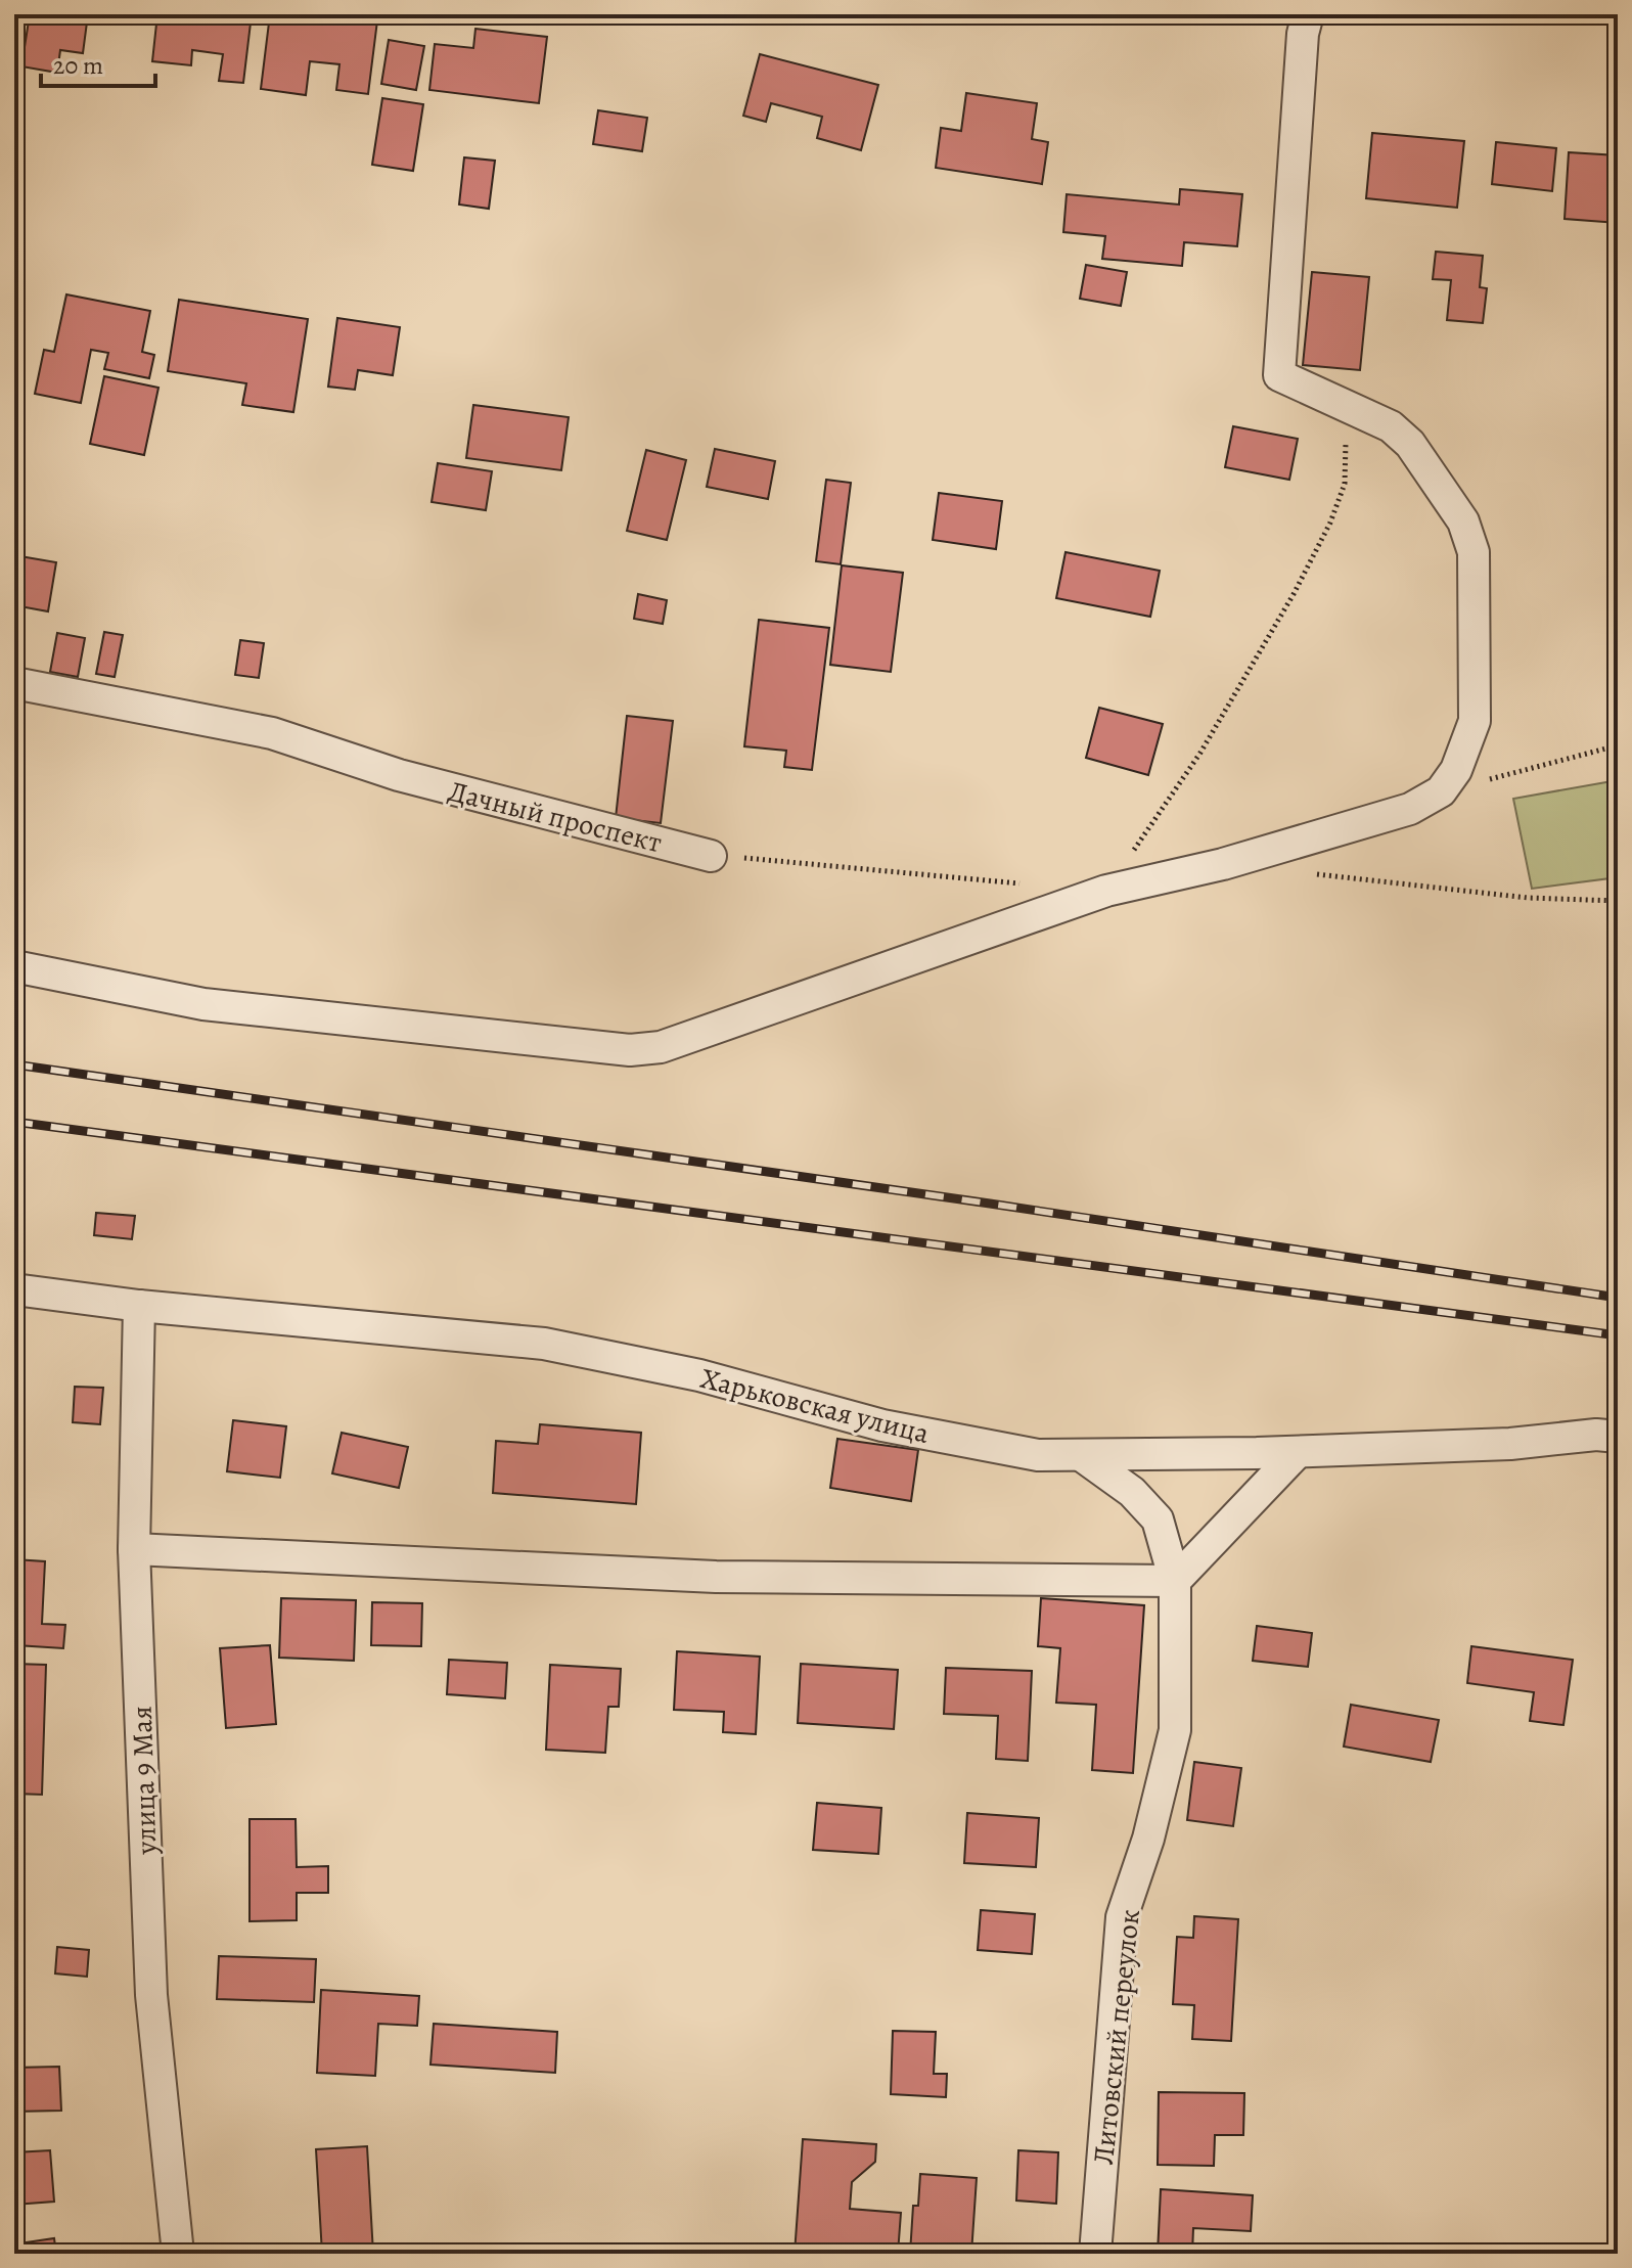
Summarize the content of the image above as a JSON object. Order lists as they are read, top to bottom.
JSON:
{
  "streets": {
    "street": [
      "Дачный проспект",
      "Харьковская улица",
      "улица 9 Мая",
      "Литовский переулок"
    ]
  },
  "crossings": [
    ["Харьковская улица", "улица 9 Мая"],
    ["Харьковская улица", "Литовский переулок"]
  ],
  "scale_bar": "20 m"
}
